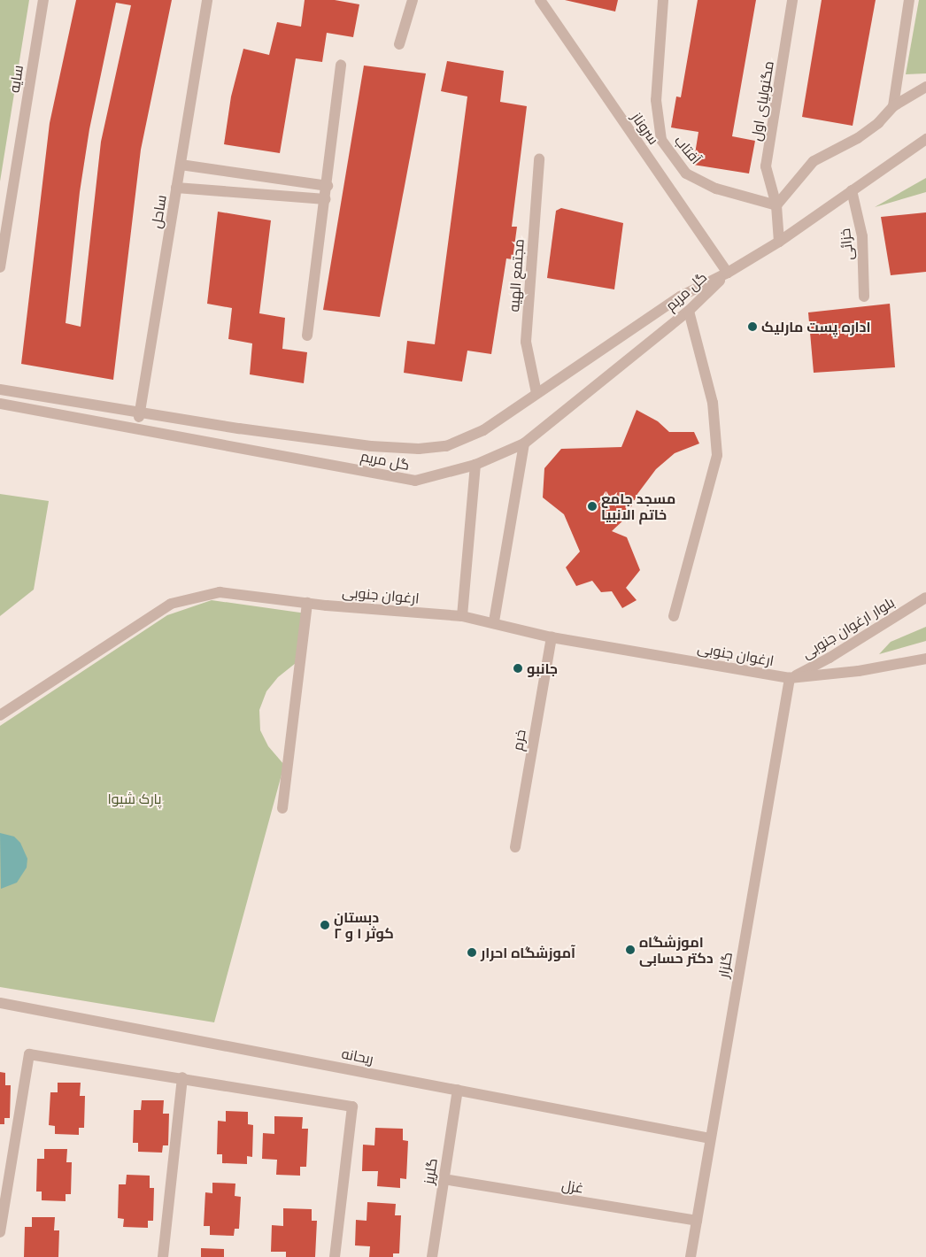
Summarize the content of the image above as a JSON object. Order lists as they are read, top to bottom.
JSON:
{
  "streets": {
    "street": [
      "سایه",
      "مگنولیای اول",
      "سروناز",
      "آفتاب",
      "ساحل",
      "خزائی",
      "مجتمع الهیه",
      "گل مریم",
      "ارغوان جنوبی",
      "بلوار ارغوان جنوبی",
      "خرم",
      "گلزار",
      "ریحانه",
      "گلریز",
      "غزل"
    ]
  },
  "crossings": [
    ["مگنولیای اول", "آفتاب"],
    ["مگنولیای اول", "گل مریم"],
    ["سروناز", "گل مریم"],
    ["ساحل", "گل مریم"],
    ["خزائی", "گل مریم"],
    ["مجتمع الهیه", "گل مریم"],
    ["ارغوان جنوبی", "بلوار ارغوان جنوبی"],
    ["ارغوان جنوبی", "خرم"],
    ["ارغوان جنوبی", "گلزار"],
    ["بلوار ارغوان جنوبی", "گلزار"],
    ["گلزار", "ریحانه"],
    ["گلزار", "غزل"],
    ["ریحانه", "گلریز"],
    ["گلریز", "غزل"]
  ],
  "parks": ["پارک شیوا"],
  "places": [
    "اداره پست مارلیک",
    "مسجد جامع خاتم الانبیا",
    "جانبو",
    "دبستان کوثر ۱ و ۲",
    "اموزشگاه دکتر حسابی",
    "آموزشگاه احرار"
  ]
}
